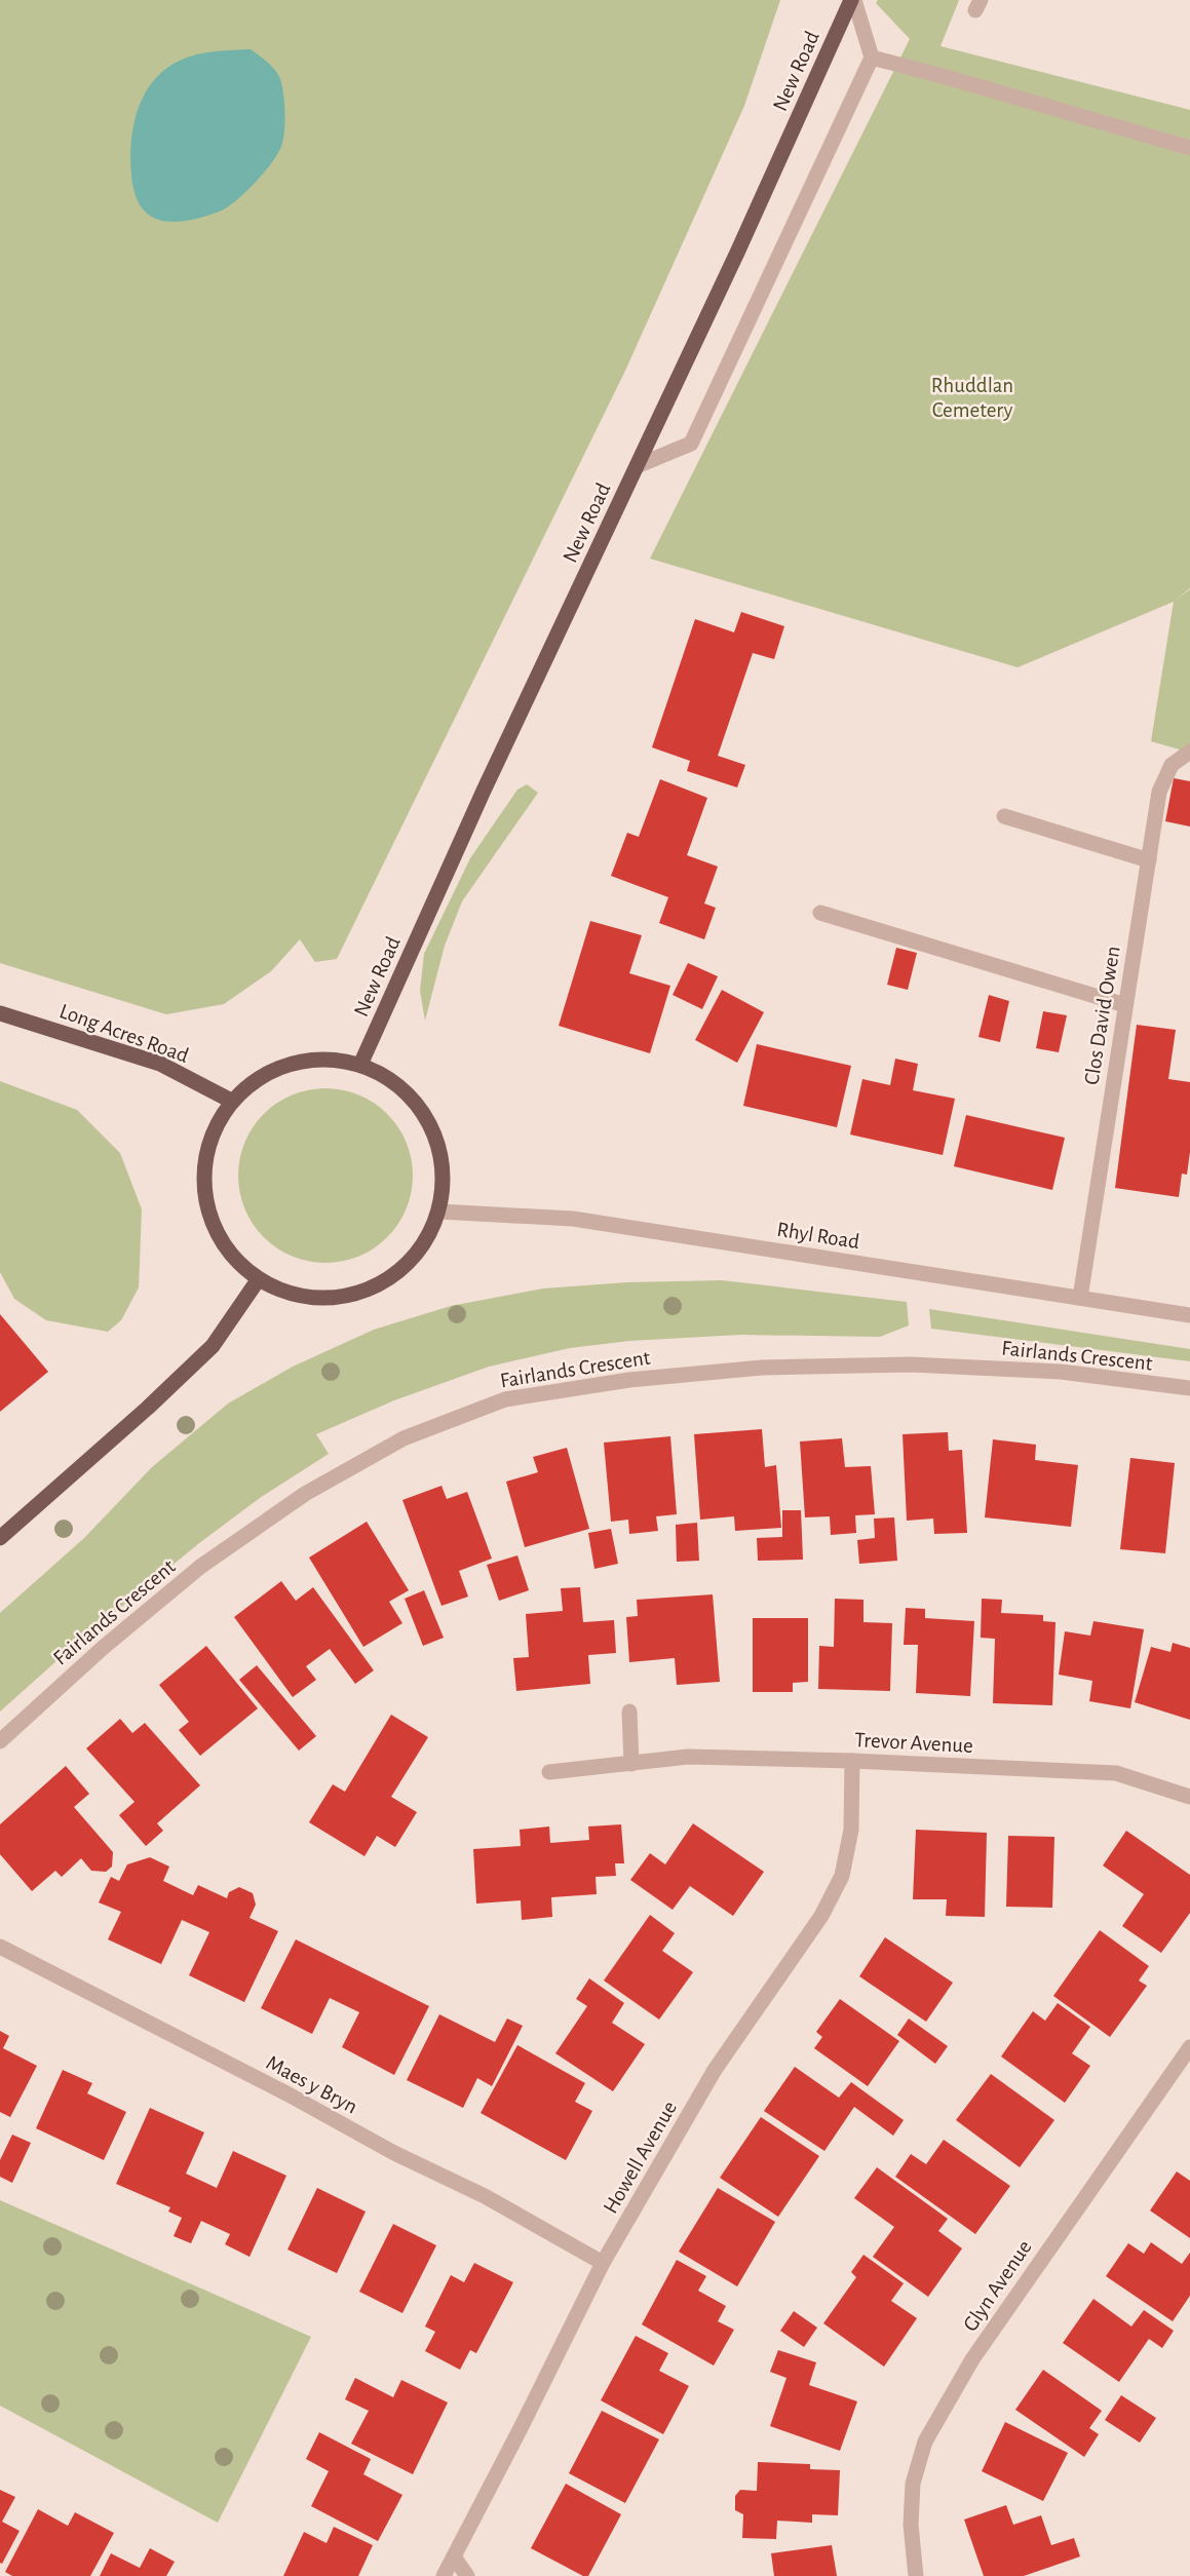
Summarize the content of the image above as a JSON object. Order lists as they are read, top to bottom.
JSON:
{
  "streets": {
    "main road": ["New Road", "Long Acres Road"],
    "street": [
      "Clos David Owen",
      "Rhyl Road",
      "Fairlands Crescent",
      "Trevor Avenue",
      "Maes y Bryn",
      "Howell Avenue",
      "Glyn Avenue"
    ]
  },
  "crossings": [
    ["Clos David Owen", "Rhyl Road"],
    ["Trevor Avenue", "Howell Avenue"],
    ["Maes y Bryn", "Howell Avenue"]
  ],
  "parks": ["Rhuddlan Cemetery"]
}
